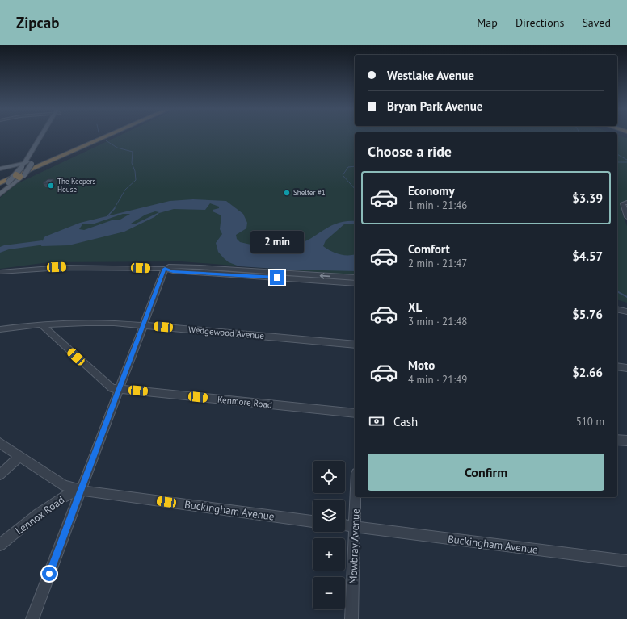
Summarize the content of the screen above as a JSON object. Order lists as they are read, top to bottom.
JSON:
{
  "streets": {
    "street": [
      "Wedgewood Avenue",
      "Kenmore Road",
      "Buckingham Avenue",
      "Lennox Road",
      "Mowbray Avenue"
    ]
  },
  "crossings": [
    ["Wedgewood Avenue", "Kenmore Road"],
    ["Buckingham Avenue", "Lennox Road"],
    ["Buckingham Avenue", "Mowbray Avenue"]
  ],
  "places": ["The Keepers House", "Shelter #1"],
  "page": {
    "header": "Zipcab",
    "nav": ["Map", "Directions", "Saved"],
    "banner": ["Westlake Avenue", "Bryan Park Avenue"],
    "heading": "Choose a ride",
    "list": [
      {
        "name": "Economy",
        "note": "1 min · 21:46",
        "value": "$3.39"
      },
      {
        "name": "Comfort",
        "note": "2 min · 21:47",
        "value": "$4.57"
      },
      {
        "name": "XL",
        "note": "3 min · 21:48",
        "value": "$5.76"
      },
      {
        "name": "Moto",
        "note": "4 min · 21:49",
        "value": "$2.66"
      }
    ],
    "bubble": "2 min",
    "pay": ["Cash", "510 m"],
    "buttons": "Confirm",
    "map_buttons": ["+", "−"]
  }
}
